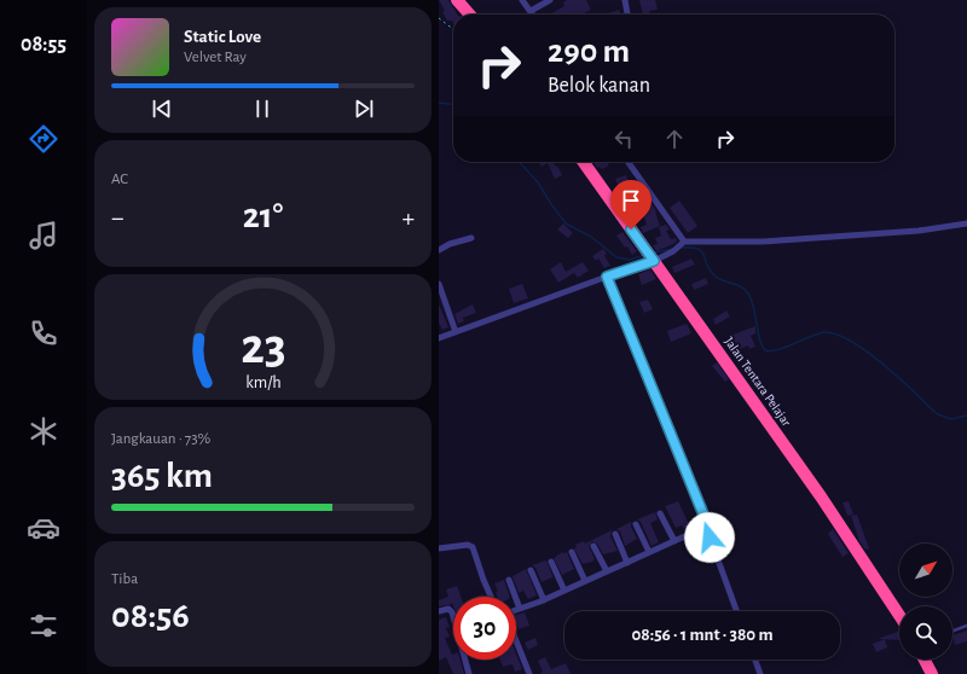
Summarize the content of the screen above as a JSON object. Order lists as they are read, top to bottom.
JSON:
{
  "streets": {
    "highway": ["Jalan Tentara Pelajar"]
  },
  "north": "top right",
  "page": {
    "tabs": "08:55",
    "turn": ["290 m", "Belok kanan"],
    "song": ["Static Love", "Velvet Ray"],
    "tile": [
      "AC",
      ["Jangkauan · 73%", "365 km"],
      ["Tiba", "08:56"]
    ],
    "heat": ["−", "21°", "+"],
    "limit": "30",
    "trip": "08:56 · 1 mnt · 380 m",
    "gauge": ["23", "km/h"]
  }
}
